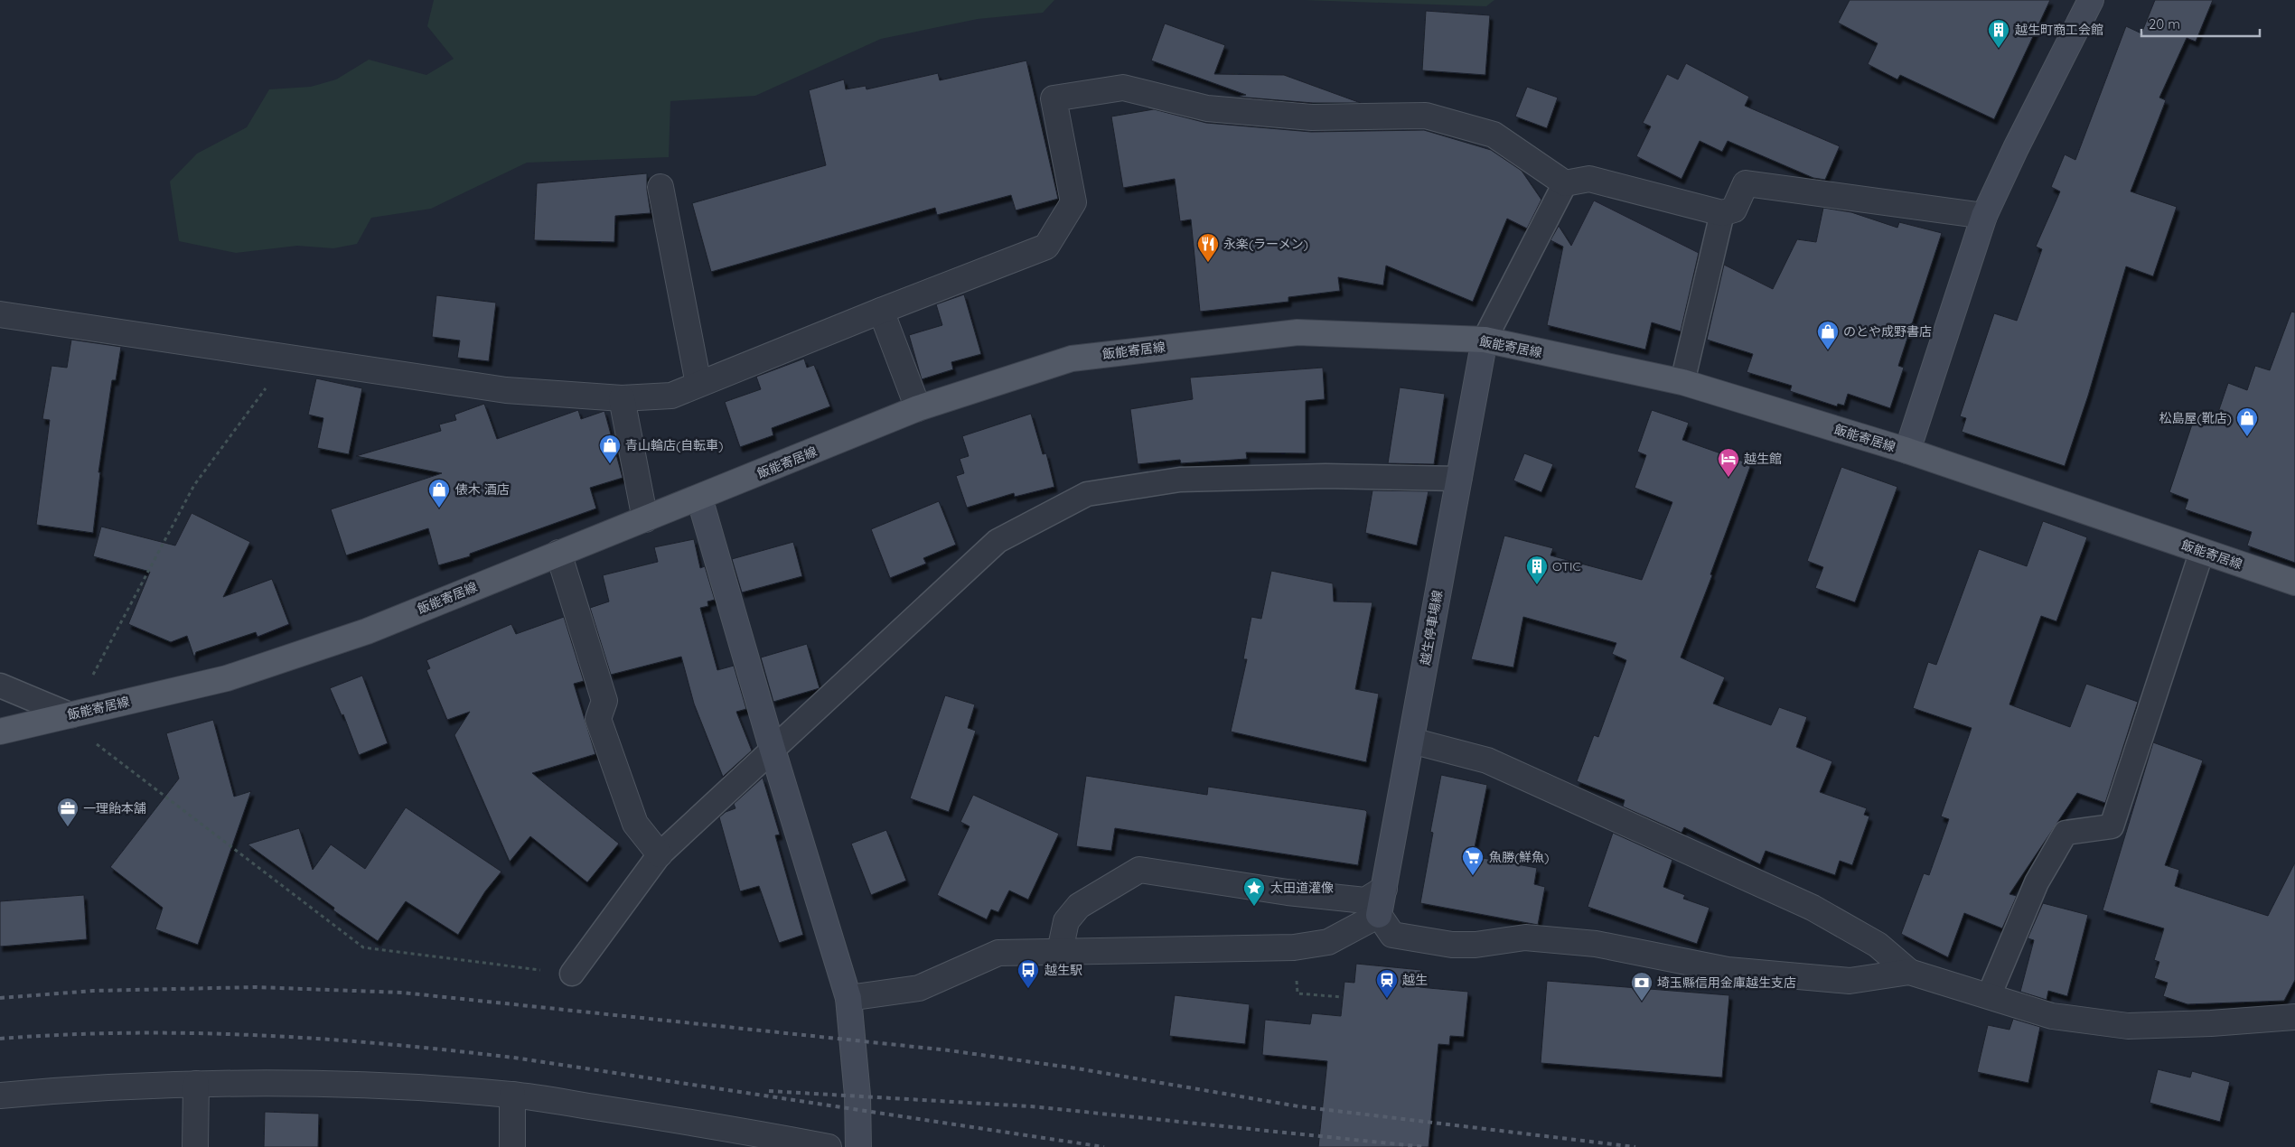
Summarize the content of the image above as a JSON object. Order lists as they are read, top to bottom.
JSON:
{
  "streets": {
    "main road": ["飯能寄居線"],
    "street": ["越生停車場線"]
  },
  "crossings": [
    ["飯能寄居線", "越生停車場線"]
  ],
  "places": {
    "building": ["越生町商工会館", "OTIC"],
    "restaurant": ["永楽(ラーメン)"],
    "shop": [
      "のとや成野書店",
      "松島屋(靴店)",
      "青山輪店(自転車)",
      "俵木 酒店"
    ],
    "hotel": ["越生館"],
    "office": ["一理飴本舗"],
    "supermarket": ["魚勝(鮮魚)"],
    "place": ["太田道灌像"],
    "bus stop": ["越生駅"],
    "station": ["越生"],
    "bank": ["埼玉縣信用金庫越生支店"]
  },
  "scale_bar": "20 m"
}
